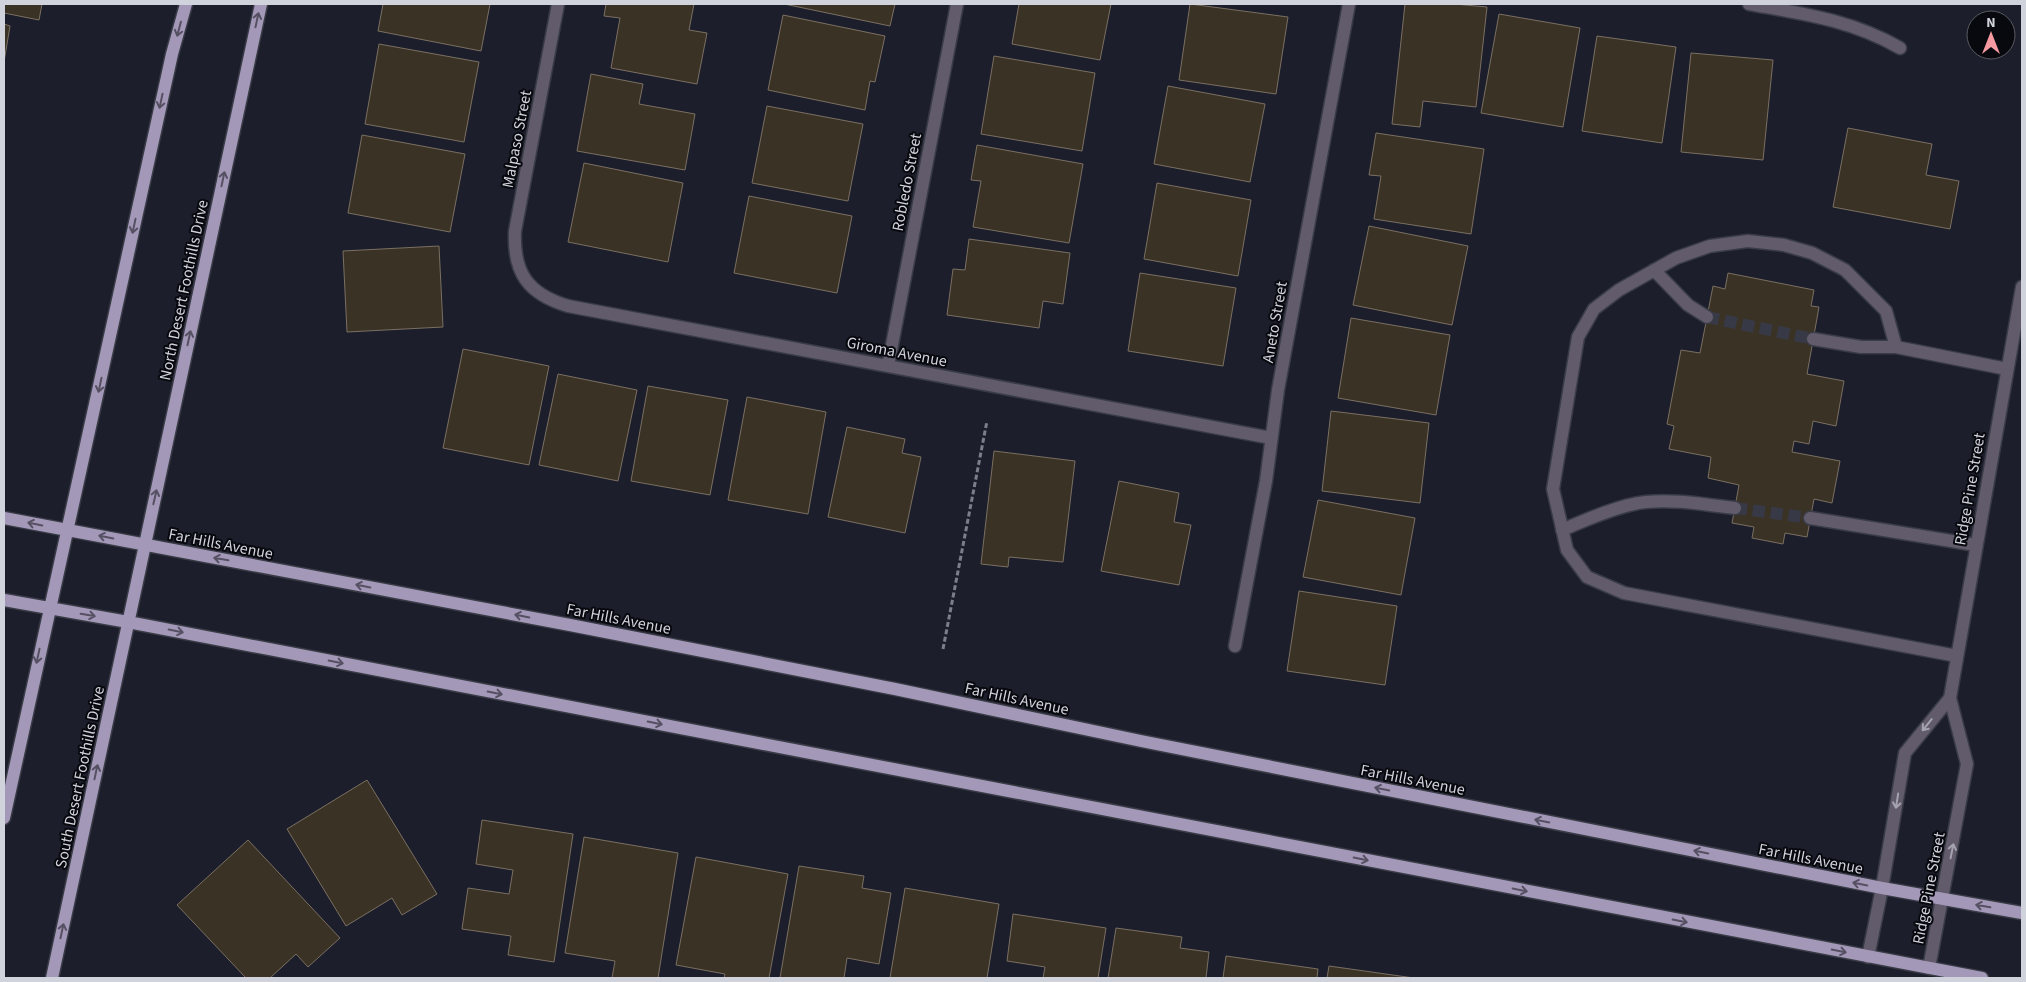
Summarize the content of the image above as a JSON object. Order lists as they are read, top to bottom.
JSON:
{
  "streets": {
    "main road": ["North Desert Foothills Drive", "Far Hills Avenue", "South Desert Foothills Drive"],
    "street": [
      "Malpaso Street",
      "Robledo Street",
      "Aneto Street",
      "Giroma Avenue",
      "Ridge Pine Street"
    ]
  },
  "crossings": [
    ["Malpaso Street", "Giroma Avenue"],
    ["Robledo Street", "Giroma Avenue"],
    ["North Desert Foothills Drive", "Far Hills Avenue"],
    ["North Desert Foothills Drive", "South Desert Foothills Drive"],
    ["Aneto Street", "Giroma Avenue"],
    ["Ridge Pine Street", "Far Hills Avenue"]
  ],
  "north": "top"
}
